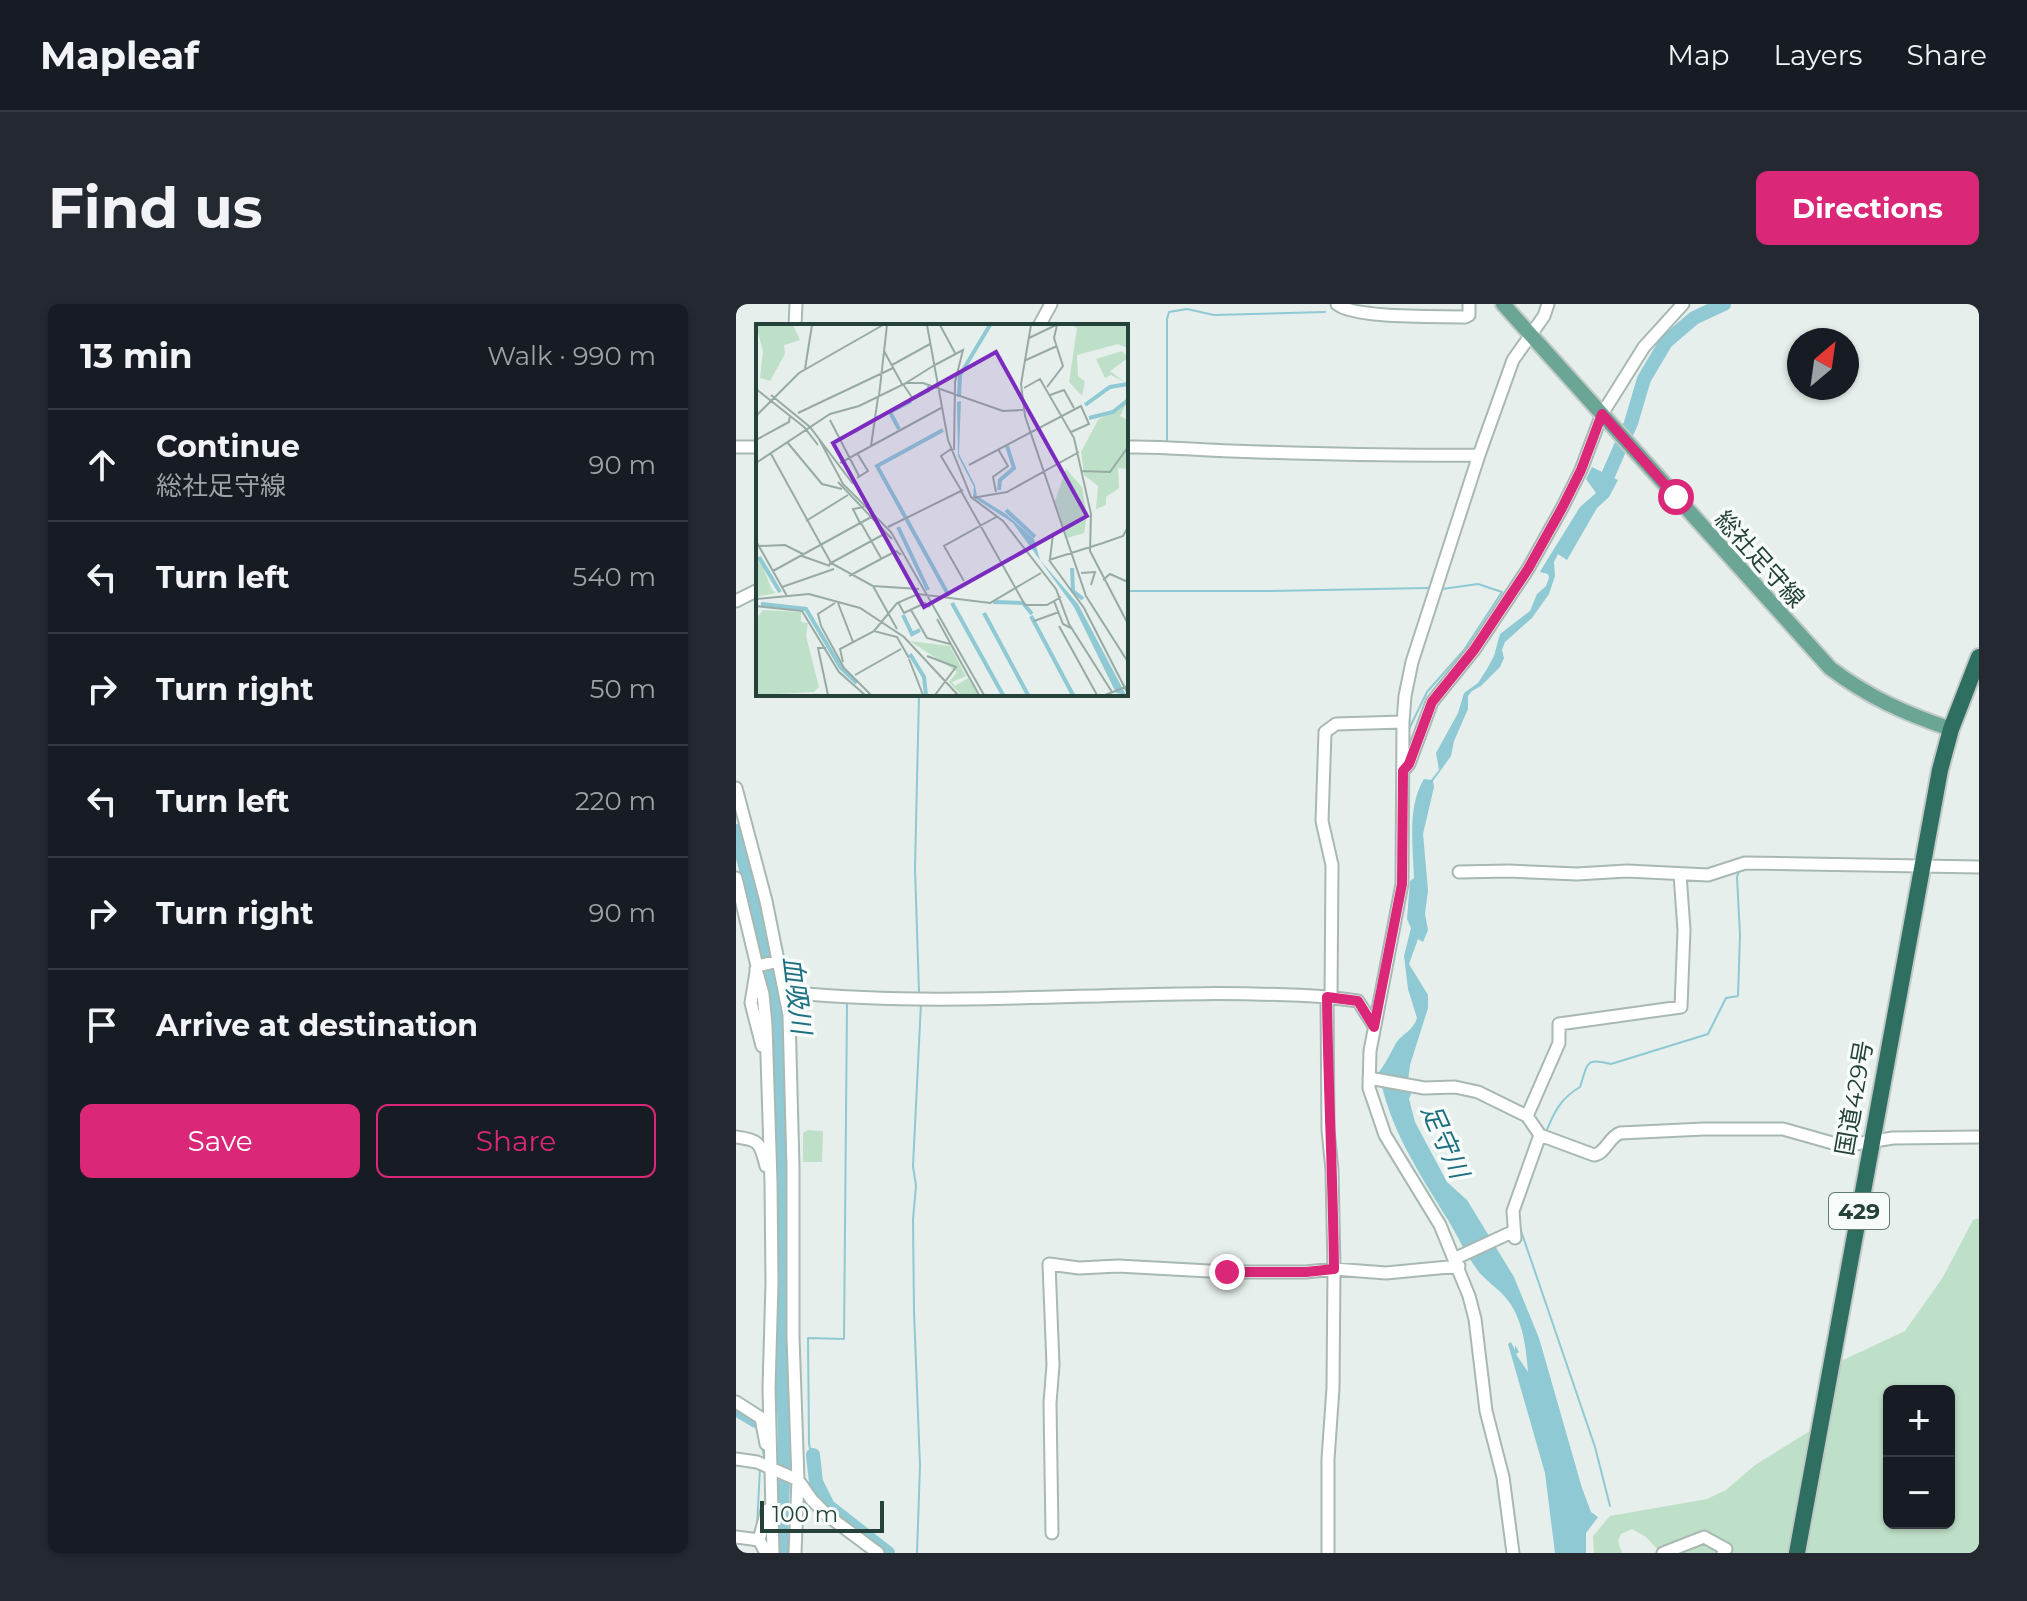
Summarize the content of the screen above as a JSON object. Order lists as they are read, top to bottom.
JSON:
{
  "streets": {
    "highway": ["国道429号", "429"],
    "main road": ["総社足守線"]
  },
  "crossings": [
    ["総社足守線", "国道429号"]
  ],
  "water": ["血吸川", "足守川"],
  "scale_bar": "100 m",
  "north": "top right",
  "page": {
    "header": "Mapleaf",
    "nav": ["Map", "Layers", "Share"],
    "buttons": [
      "Directions",
      ["Save", "Share"]
    ],
    "title": "Find us",
    "heading": ["13 min", "Walk · 990 m"],
    "list": [
      ["Continue", "総社足守線", "90 m"],
      ["Turn left", "540 m"],
      ["Turn right", "50 m"],
      ["Turn left", "220 m"],
      ["Turn right", "90 m"],
      "Arrive at destination"
    ],
    "map_buttons": ["+", "−"],
    "scale": "100 m"
  }
}
